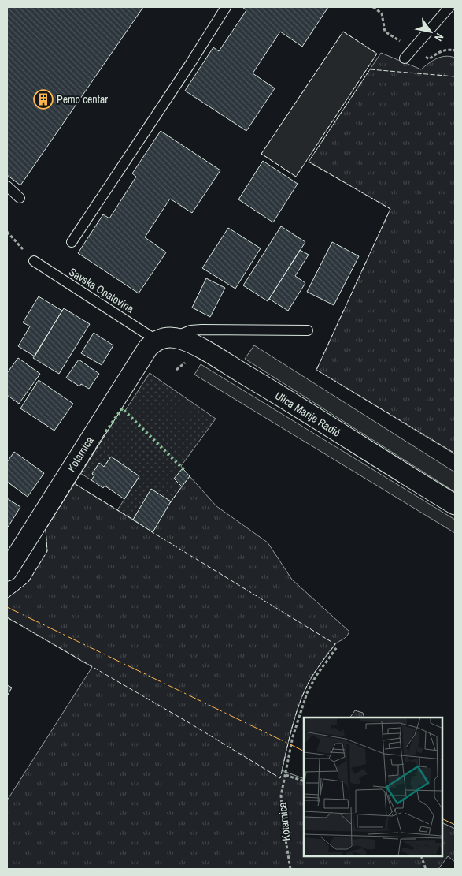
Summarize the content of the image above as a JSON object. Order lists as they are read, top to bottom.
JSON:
{
  "streets": {
    "street": ["Ulica Marije Radić", "Kotarnica"],
    "lane": ["Savska Opatovina"]
  },
  "crossings": [
    ["Savska Opatovina", "Ulica Marije Radić"],
    ["Savska Opatovina", "Kotarnica"],
    ["Ulica Marije Radić", "Kotarnica"]
  ],
  "places": {
    "building": ["Pemo centar"]
  },
  "north": "bottom right"
}
